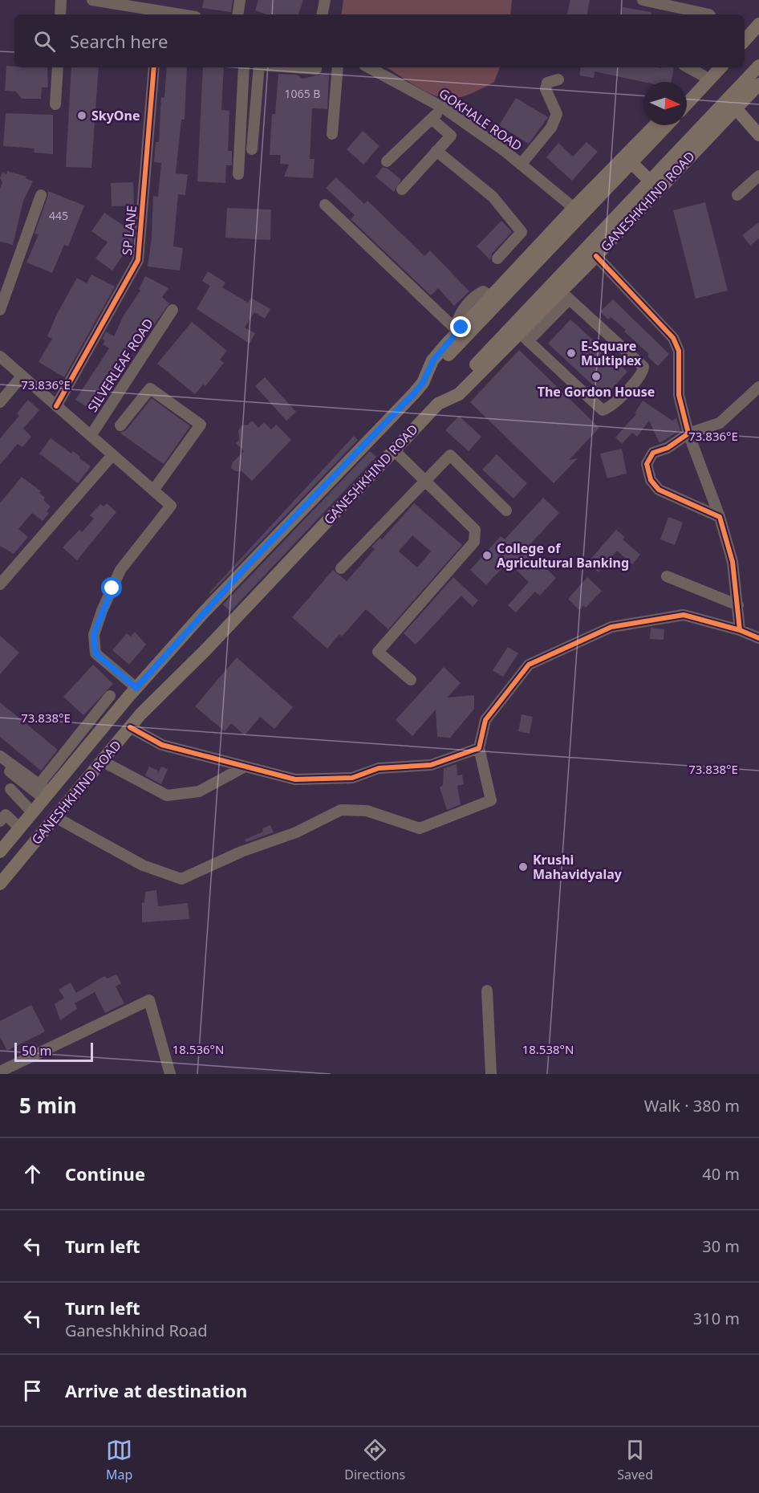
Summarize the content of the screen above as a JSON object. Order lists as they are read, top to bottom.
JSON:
{
  "streets": {
    "main road": ["GANESHKHIND ROAD"],
    "street": ["GOKHALE ROAD", "SP LANE", "SILVERLEAF ROAD"]
  },
  "crossings": [
    ["GOKHALE ROAD", "GANESHKHIND ROAD"]
  ],
  "places": [
    "SkyOne",
    "E-Square Multiplex",
    "The Gordon House",
    "College of Agricultural Banking",
    "Krushi Mahavidyalay"
  ],
  "house_numbers": ["1065 B", "445"],
  "scale_bar": "50 m",
  "north": "right",
  "page": {
    "search": "Search here",
    "scale": "50 m",
    "heading": ["5 min", "Walk · 380 m"],
    "list": [
      ["Continue", "40 m"],
      ["Turn left", "30 m"],
      ["Turn left", "Ganeshkhind Road", "310 m"],
      "Arrive at destination"
    ],
    "nav": ["Map", "Directions", "Saved"]
  },
  "coordinates": [
    "73.836°E",
    "73.838°E",
    "18.536°N",
    "18.538°N"
  ]
}
